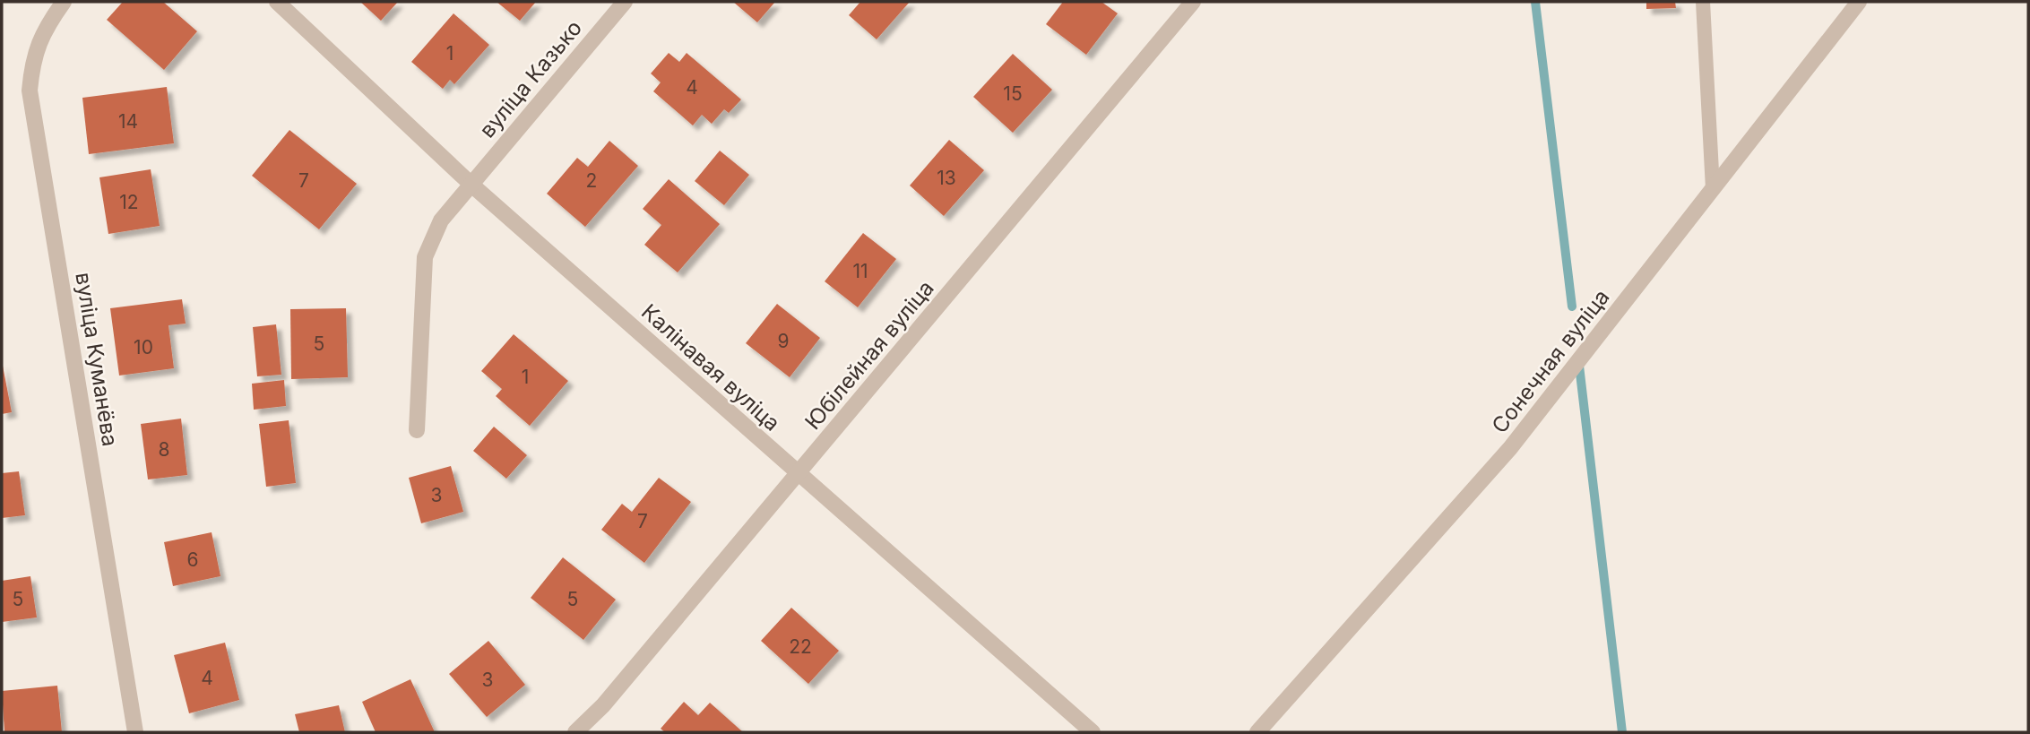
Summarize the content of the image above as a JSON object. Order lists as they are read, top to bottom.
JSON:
{
  "streets": {
    "street": [
      "вуліца Казько",
      "Юбілейная вуліца",
      "вуліца Куманёва",
      "Сонечная вуліца",
      "Калінавая вуліца"
    ]
  },
  "crossings": [
    ["вуліца Казько", "Калінавая вуліца"],
    ["Юбілейная вуліца", "Калінавая вуліца"]
  ],
  "house_numbers": [
    "1",
    "4",
    "15",
    "14",
    "13",
    "7",
    "2",
    "12",
    "11",
    "9",
    "5",
    "10",
    "1",
    "8",
    "3",
    "7",
    "6",
    "5",
    "5",
    "22",
    "4",
    "3"
  ]
}
